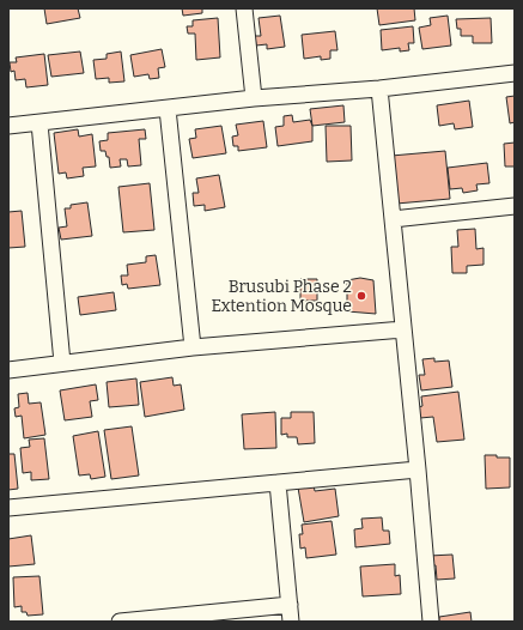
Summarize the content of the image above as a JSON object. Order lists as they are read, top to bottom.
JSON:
{
  "places": ["Brusubi Phase 2 Extention Mosque"]
}
